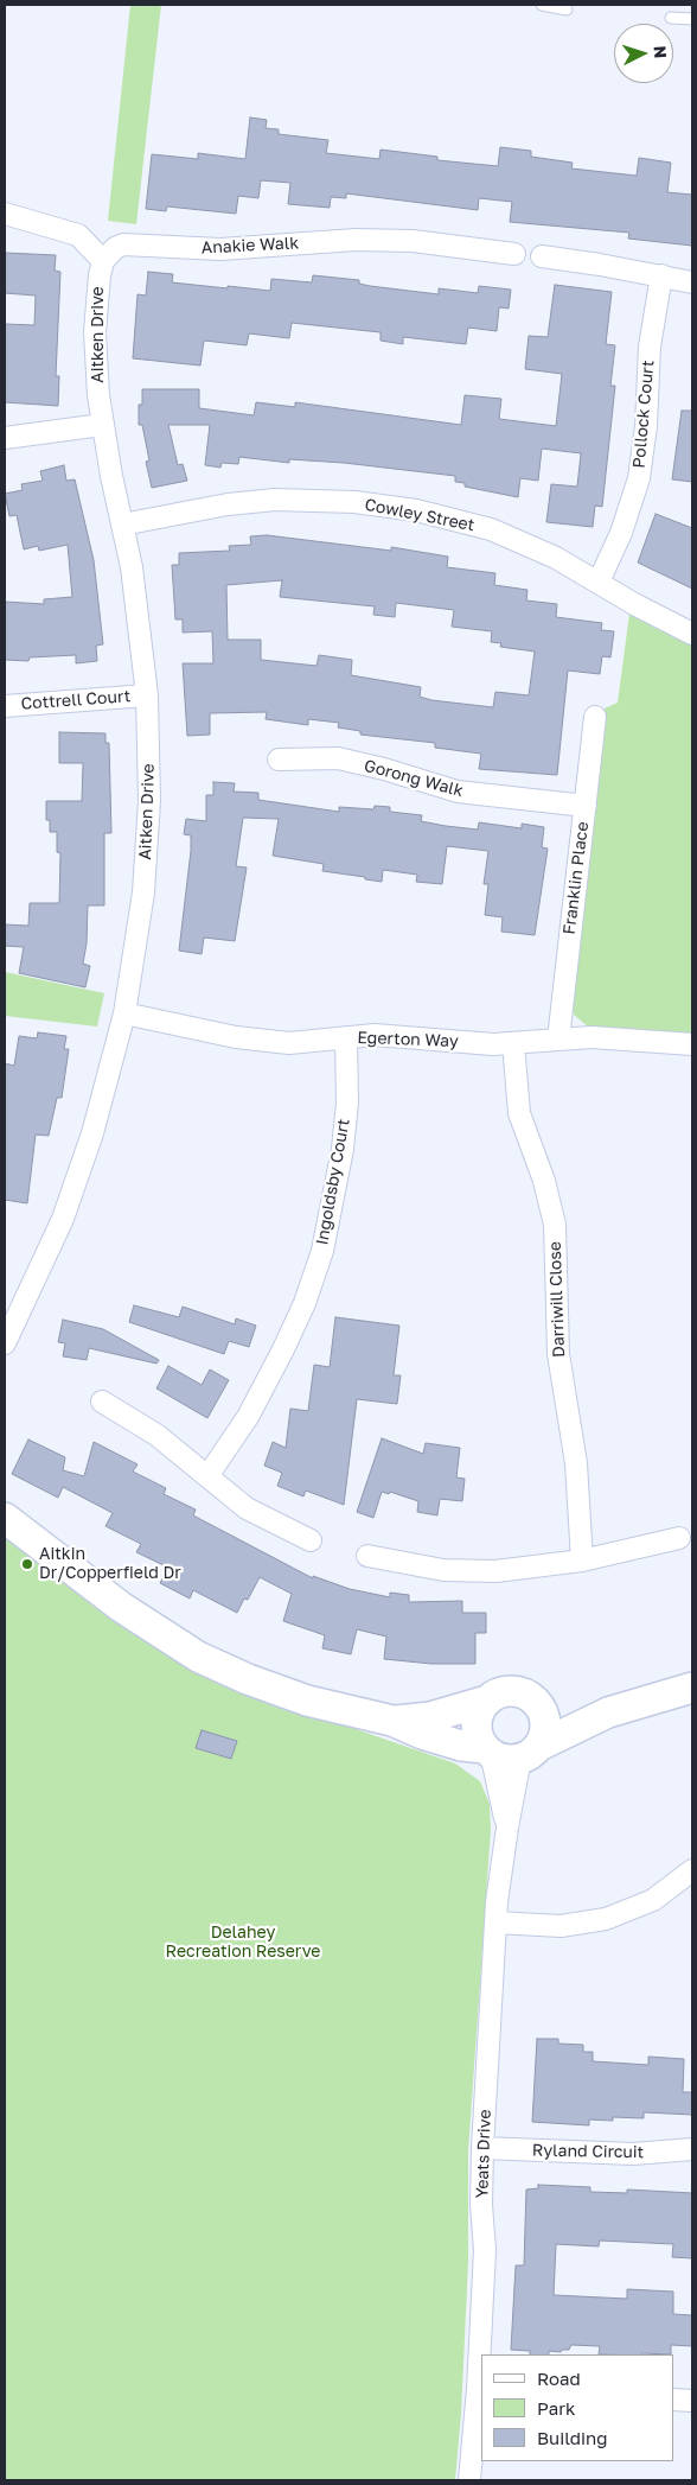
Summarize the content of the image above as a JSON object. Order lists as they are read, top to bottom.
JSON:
{
  "streets": {
    "street": [
      "Anakie Walk",
      "Aitken Drive",
      "Pollock Court",
      "Cowley Street",
      "Cottrell Court",
      "Gorong Walk",
      "Franklin Place",
      "Egerton Way",
      "Ingoldsby Court",
      "Darriwill Close",
      "Ryland Circuit",
      "Yeats Drive"
    ]
  },
  "crossings": [
    ["Anakie Walk", "Aitken Drive"],
    ["Aitken Drive", "Cowley Street"],
    ["Aitken Drive", "Cottrell Court"],
    ["Aitken Drive", "Egerton Way"],
    ["Pollock Court", "Cowley Street"],
    ["Gorong Walk", "Franklin Place"],
    ["Franklin Place", "Egerton Way"],
    ["Egerton Way", "Ingoldsby Court"],
    ["Egerton Way", "Darriwill Close"],
    ["Ryland Circuit", "Yeats Drive"]
  ],
  "parks": ["Delahey Recreation Reserve"],
  "places": ["Aitkin Dr/Copperfield Dr"],
  "legend": ["Road", "Park", "Building"],
  "north": "right"
}
